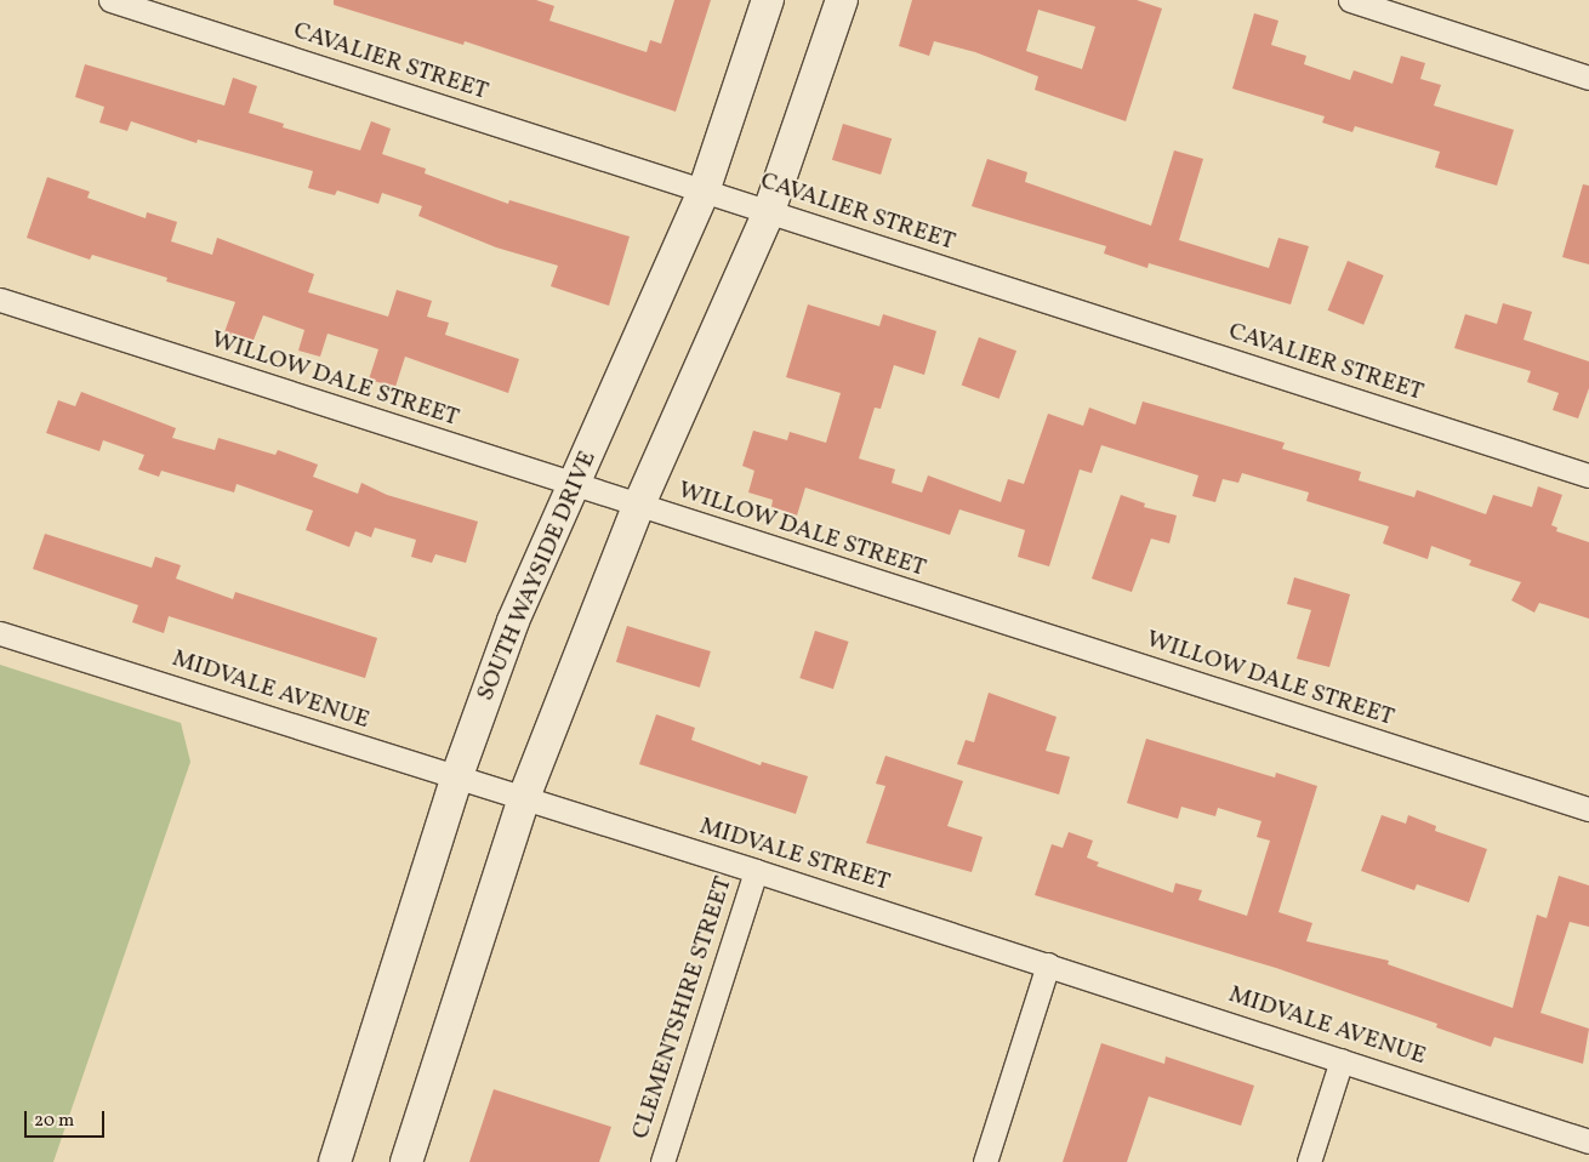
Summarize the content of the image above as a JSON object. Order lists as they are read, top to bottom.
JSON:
{
  "streets": {
    "main road": ["SOUTH WAYSIDE DRIVE"],
    "street": [
      "CAVALIER STREET",
      "WILLOW DALE STREET",
      "MIDVALE AVENUE",
      "MIDVALE STREET",
      "CLEMENTSHIRE STREET"
    ]
  },
  "crossings": [
    ["CAVALIER STREET", "SOUTH WAYSIDE DRIVE"],
    ["WILLOW DALE STREET", "SOUTH WAYSIDE DRIVE"],
    ["SOUTH WAYSIDE DRIVE", "MIDVALE AVENUE"],
    ["MIDVALE AVENUE", "MIDVALE STREET"],
    ["MIDVALE STREET", "CLEMENTSHIRE STREET"]
  ],
  "scale_bar": "20 m"
}
